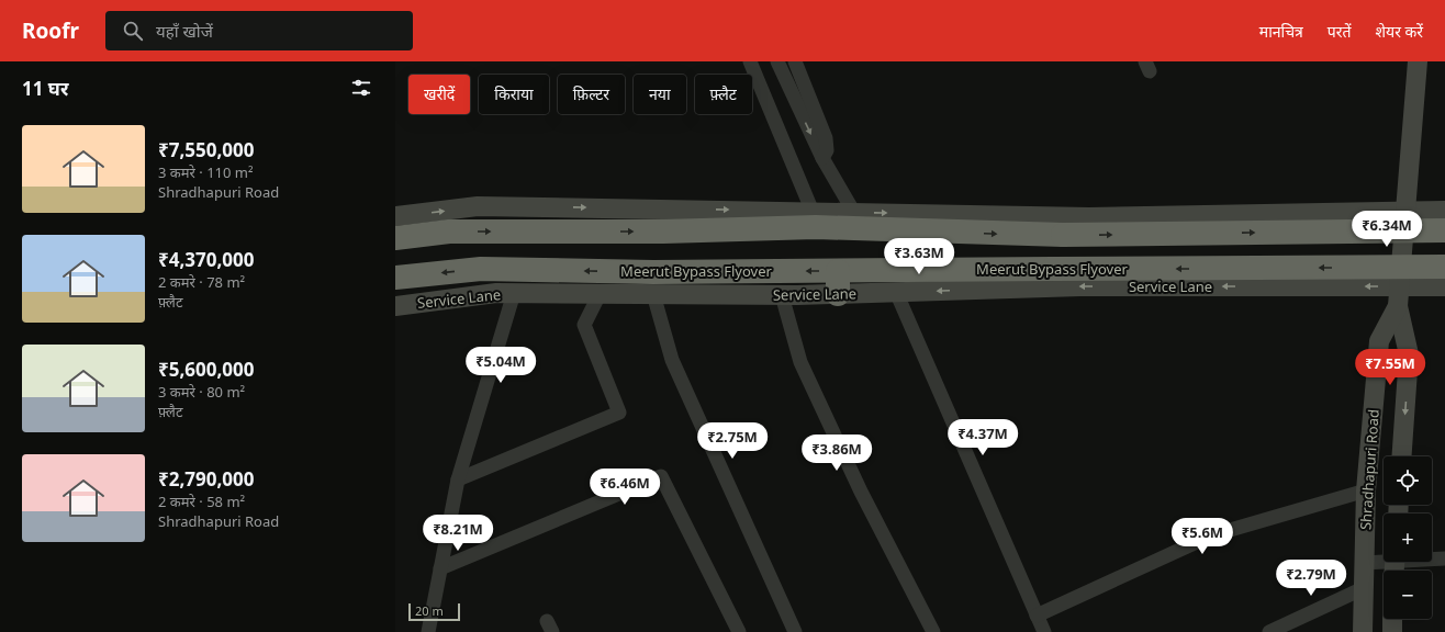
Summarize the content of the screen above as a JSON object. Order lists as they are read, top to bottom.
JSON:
{
  "streets": {
    "highway": ["Meerut Bypass Flyover"],
    "street": ["Service Lane", "Shradhapuri Road"]
  },
  "crossings": [
    ["Service Lane", "Shradhapuri Road"]
  ],
  "scale_bar": "20 m",
  "page": {
    "header": "Roofr",
    "search": "यहाँ खोजें",
    "nav": ["मानचित्र", "परतें", "शेयर करें"],
    "heading": "11 घर",
    "chip": [
      "खरीदें",
      "किराया",
      "फ़िल्टर",
      "नया",
      "फ़्लैट"
    ],
    "list": [
      {
        "name": "₹7,550,000",
        "note": "3 कमरे · 110 m² · Shradhapuri Road"
      },
      {
        "name": "₹4,370,000",
        "note": "2 कमरे · 78 m² · फ़्लैट"
      },
      {
        "name": "₹5,600,000",
        "note": "3 कमरे · 80 m² · फ़्लैट"
      },
      {
        "name": "₹2,790,000",
        "note": "2 कमरे · 58 m² · Shradhapuri Road"
      }
    ],
    "price": [
      "₹6.34M",
      "₹3.63M",
      "₹5.04M",
      "₹7.55M",
      "₹4.37M",
      "₹2.75M",
      "₹3.86M",
      "₹6.46M",
      "₹8.21M",
      "₹5.6M",
      "₹2.79M"
    ],
    "map_buttons": ["+", "−"],
    "scale": "20 m"
  }
}
